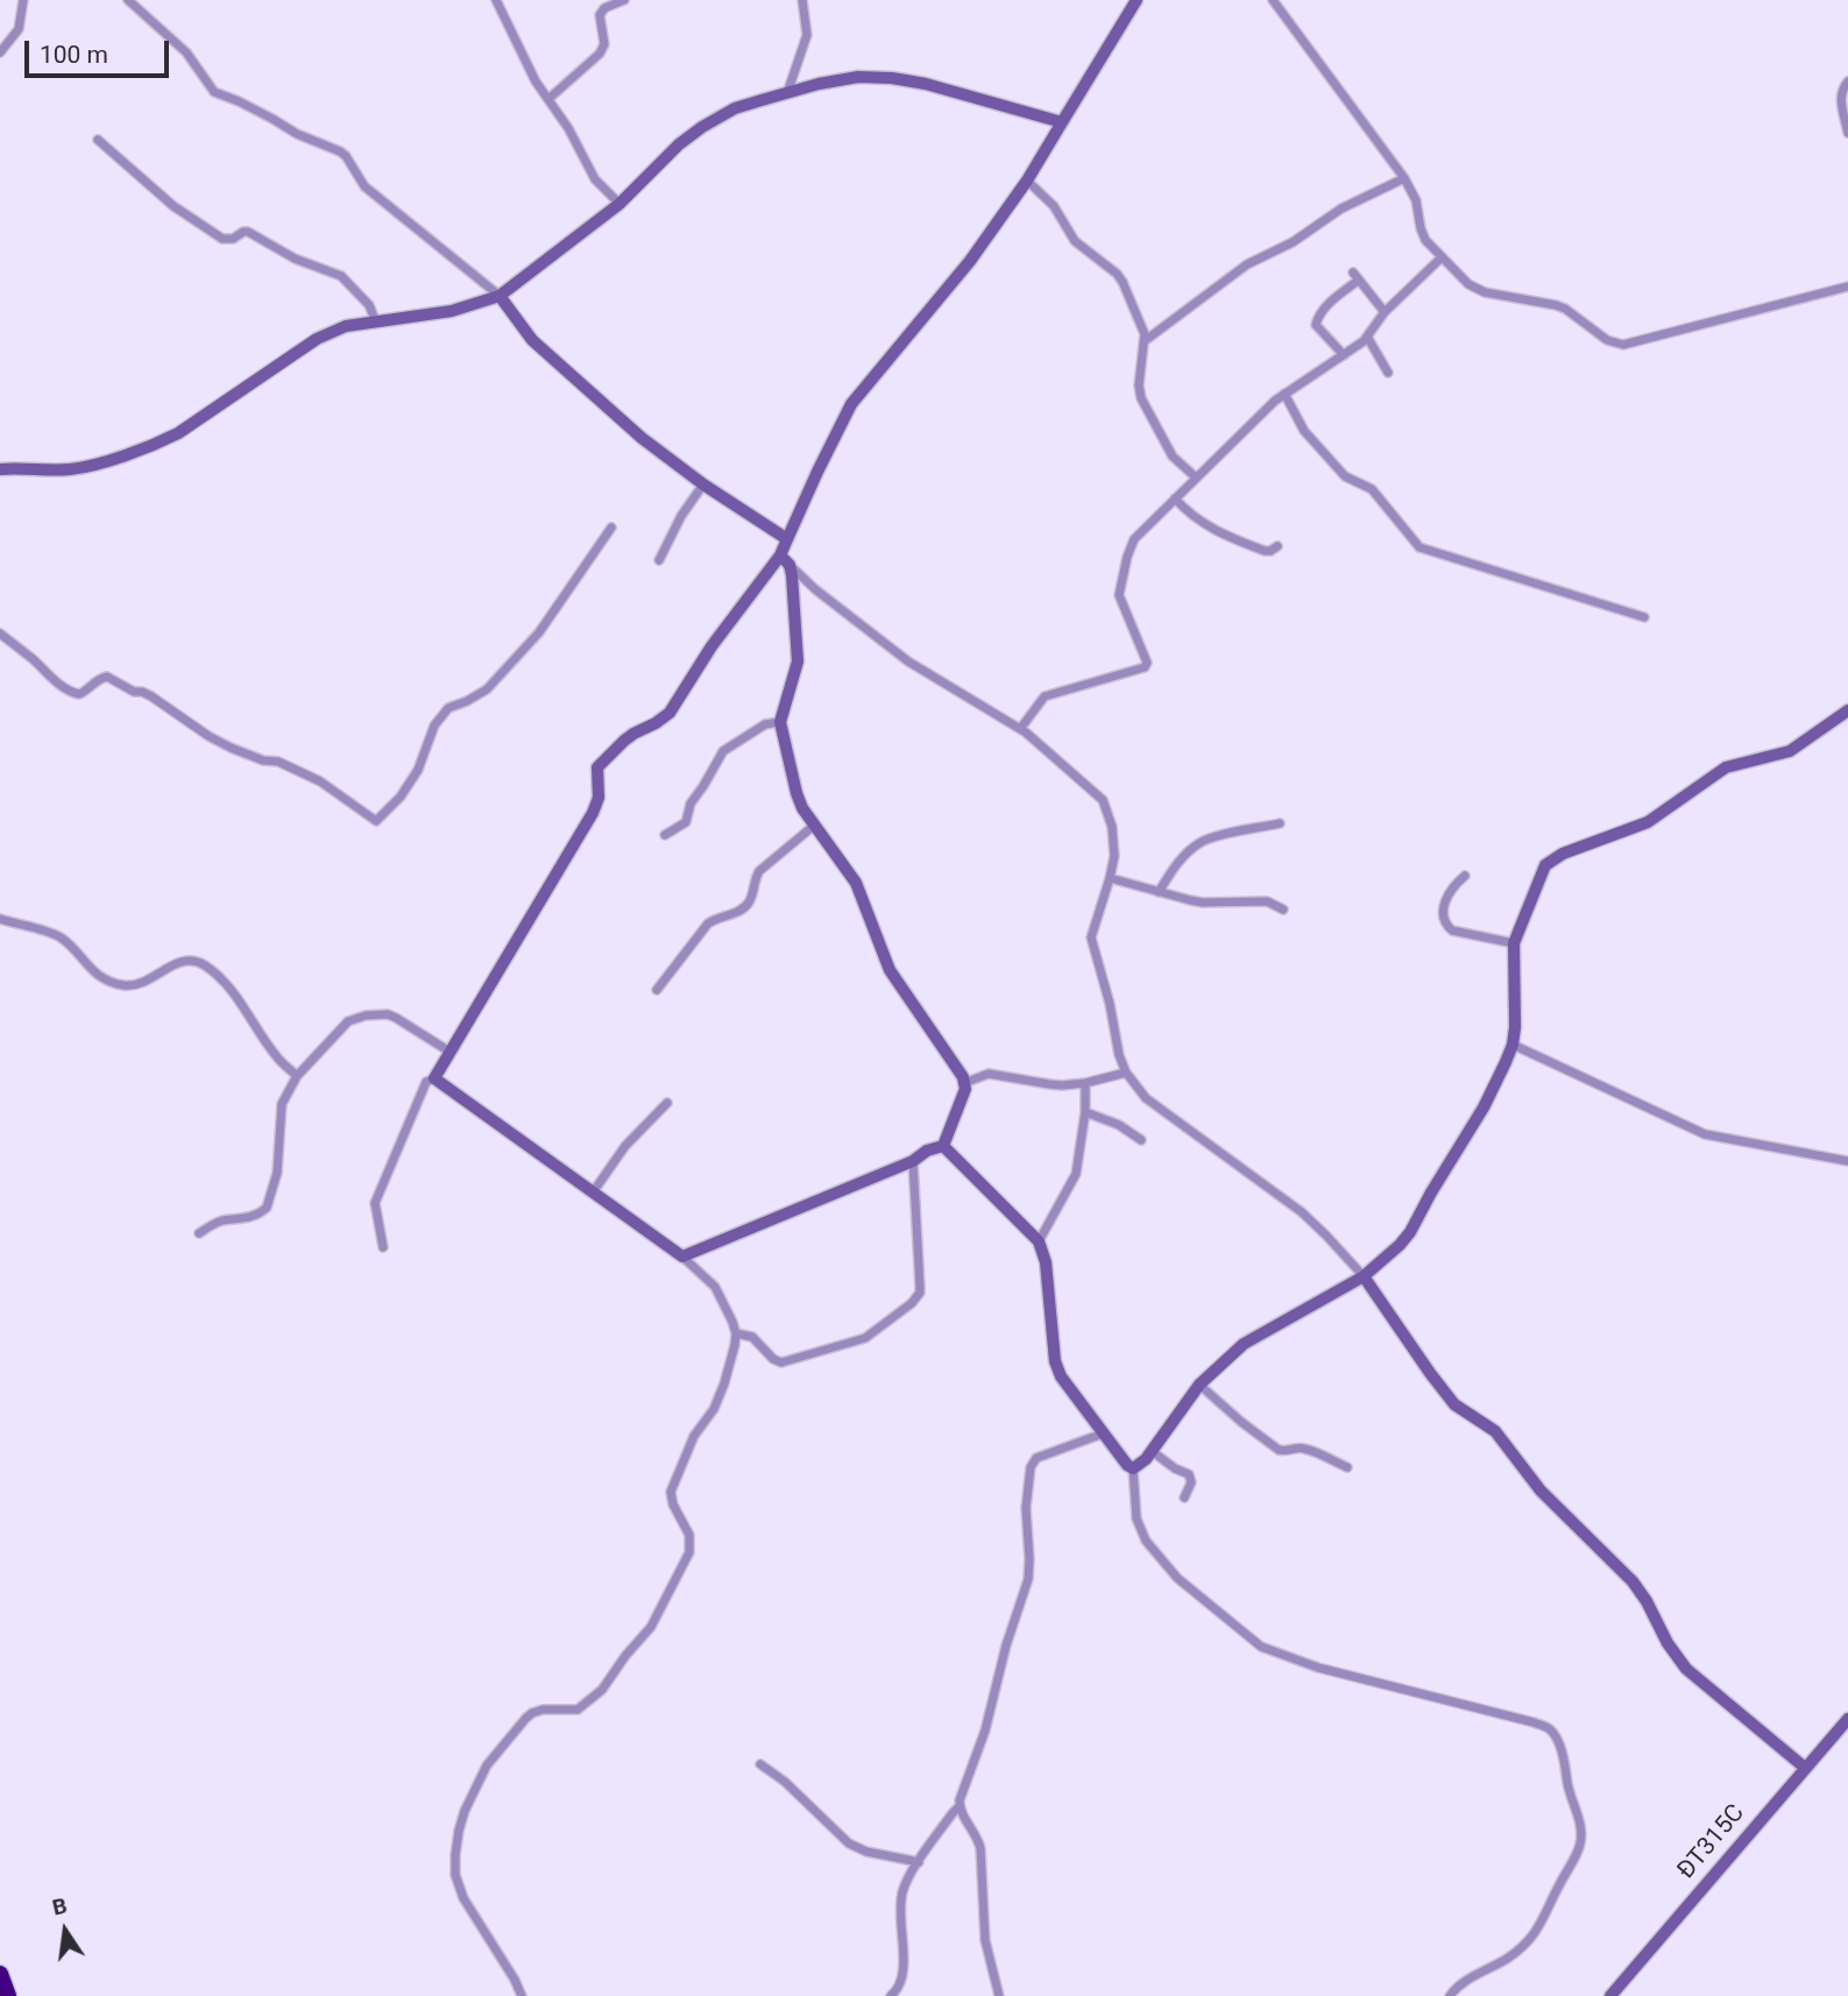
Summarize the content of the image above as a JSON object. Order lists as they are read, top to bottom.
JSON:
{
  "streets": {
    "street": ["ĐT315C"]
  },
  "scale_bar": "100 m",
  "north": "top"
}
